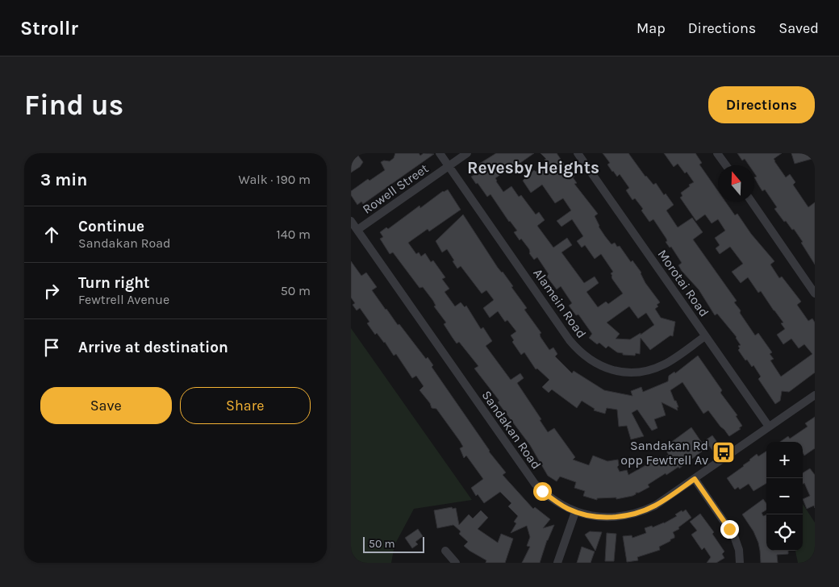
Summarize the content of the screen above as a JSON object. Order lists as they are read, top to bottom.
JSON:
{
  "streets": {
    "street": [
      "Rowell Street",
      "Morotai Road",
      "Alamein Road",
      "Sandakan Road"
    ]
  },
  "crossings": [
    ["Rowell Street", "Alamein Road"],
    ["Rowell Street", "Sandakan Road"],
    ["Morotai Road", "Alamein Road"],
    ["Morotai Road", "Sandakan Road"]
  ],
  "districts": ["Revesby Heights"],
  "places": {
    "bus stop": ["Sandakan Rd opp Fewtrell Av"]
  },
  "scale_bar": "50 m",
  "north": "top",
  "page": {
    "header": "Strollr",
    "nav": ["Map", "Directions", "Saved"],
    "buttons": [
      "Directions",
      ["Save", "Share"]
    ],
    "title": "Find us",
    "heading": ["3 min", "Walk · 190 m"],
    "list": [
      ["Continue", "Sandakan Road", "140 m"],
      ["Turn right", "Fewtrell Avenue", "50 m"],
      "Arrive at destination"
    ],
    "map_buttons": ["+", "−"],
    "scale": "50 m"
  }
}
